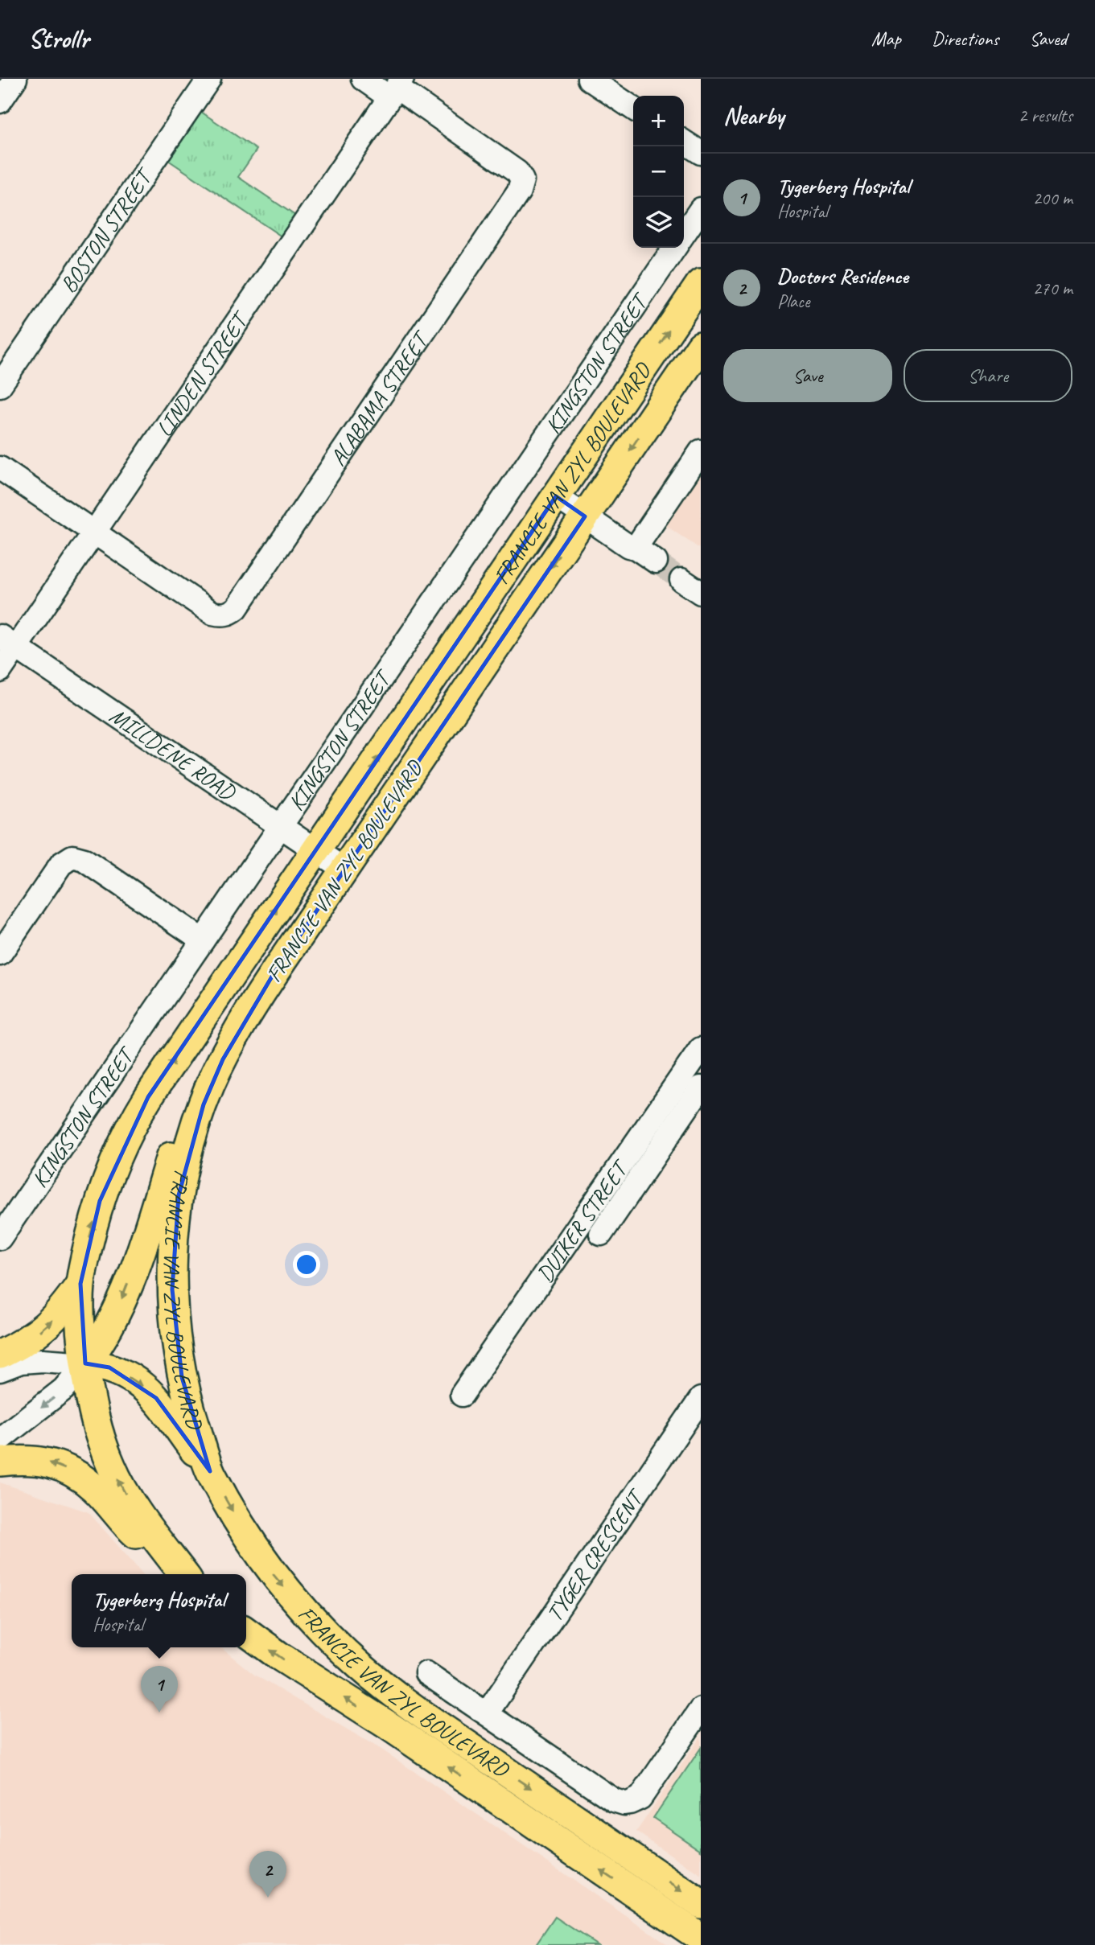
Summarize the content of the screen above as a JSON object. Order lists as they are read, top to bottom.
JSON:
{
  "streets": {
    "main road": ["FRANCIE VAN ZYL BOULEVARD"],
    "street": [
      "BOSTON STREET",
      "KINGSTON STREET",
      "LINDEN STREET",
      "ALABAMA STREET",
      "MILLDENE ROAD",
      "DUIKER STREET",
      "TYGER CRESCENT"
    ]
  },
  "crossings": [
    ["KINGSTON STREET", "MILLDENE ROAD"],
    ["LINDEN STREET", "ALABAMA STREET"],
    ["LINDEN STREET", "MILLDENE ROAD"],
    ["FRANCIE VAN ZYL BOULEVARD", "MILLDENE ROAD"]
  ],
  "page": {
    "header": "Strollr",
    "nav": ["Map", "Directions", "Saved"],
    "heading": ["Nearby", "2 results"],
    "map_buttons": ["+", "−"],
    "list": [
      {
        "mark": "1",
        "name": "Tygerberg Hospital",
        "note": "Hospital",
        "value": "200 m"
      },
      {
        "mark": "2",
        "name": "Doctors Residence",
        "note": "Place",
        "value": "270 m"
      }
    ],
    "buttons": ["Save", "Share"],
    "popup": ["Tygerberg Hospital", "Hospital"],
    "pins": ["1", "2"]
  }
}
